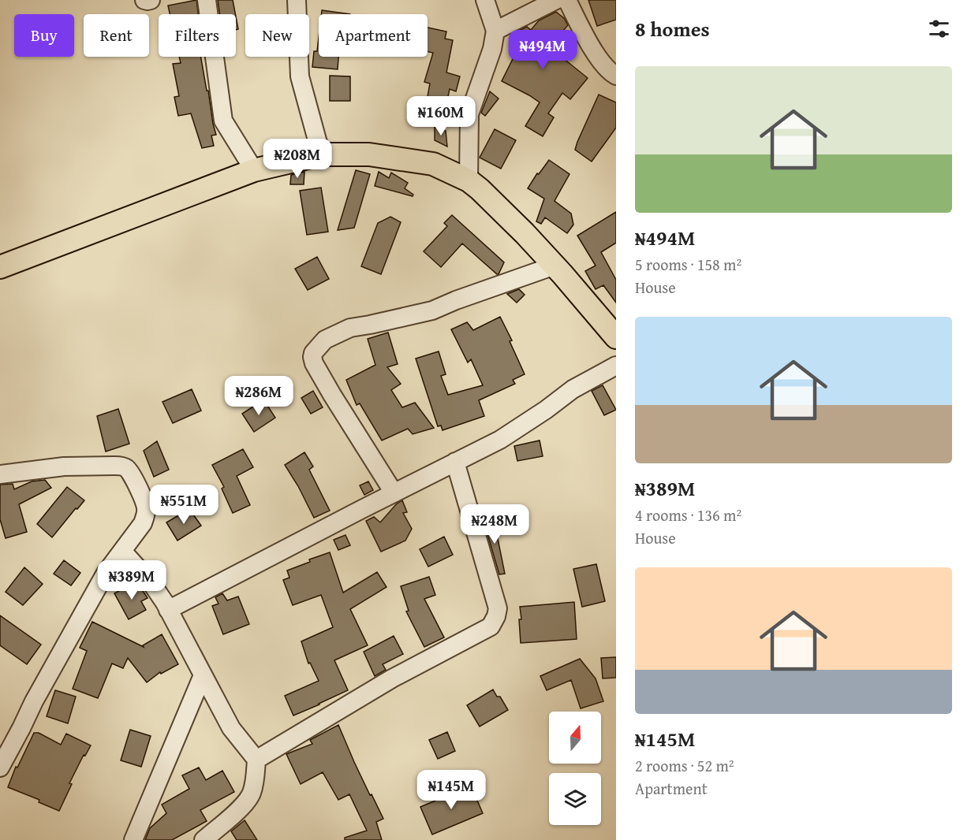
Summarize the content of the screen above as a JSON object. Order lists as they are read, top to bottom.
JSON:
{
  "north": "top",
  "page": {
    "heading": "8 homes",
    "chip": [
      "Buy",
      "Rent",
      "Filters",
      "New",
      "Apartment"
    ],
    "price": [
      "₦494M",
      "₦160M",
      "₦208M",
      "₦286M",
      "₦551M",
      "₦248M",
      "₦389M",
      "₦145M"
    ],
    "list": [
      {
        "name": "₦494M",
        "note": "5 rooms · 158 m² · House"
      },
      {
        "name": "₦389M",
        "note": "4 rooms · 136 m² · House"
      },
      {
        "name": "₦145M",
        "note": "2 rooms · 52 m² · Apartment"
      }
    ]
  }
}
